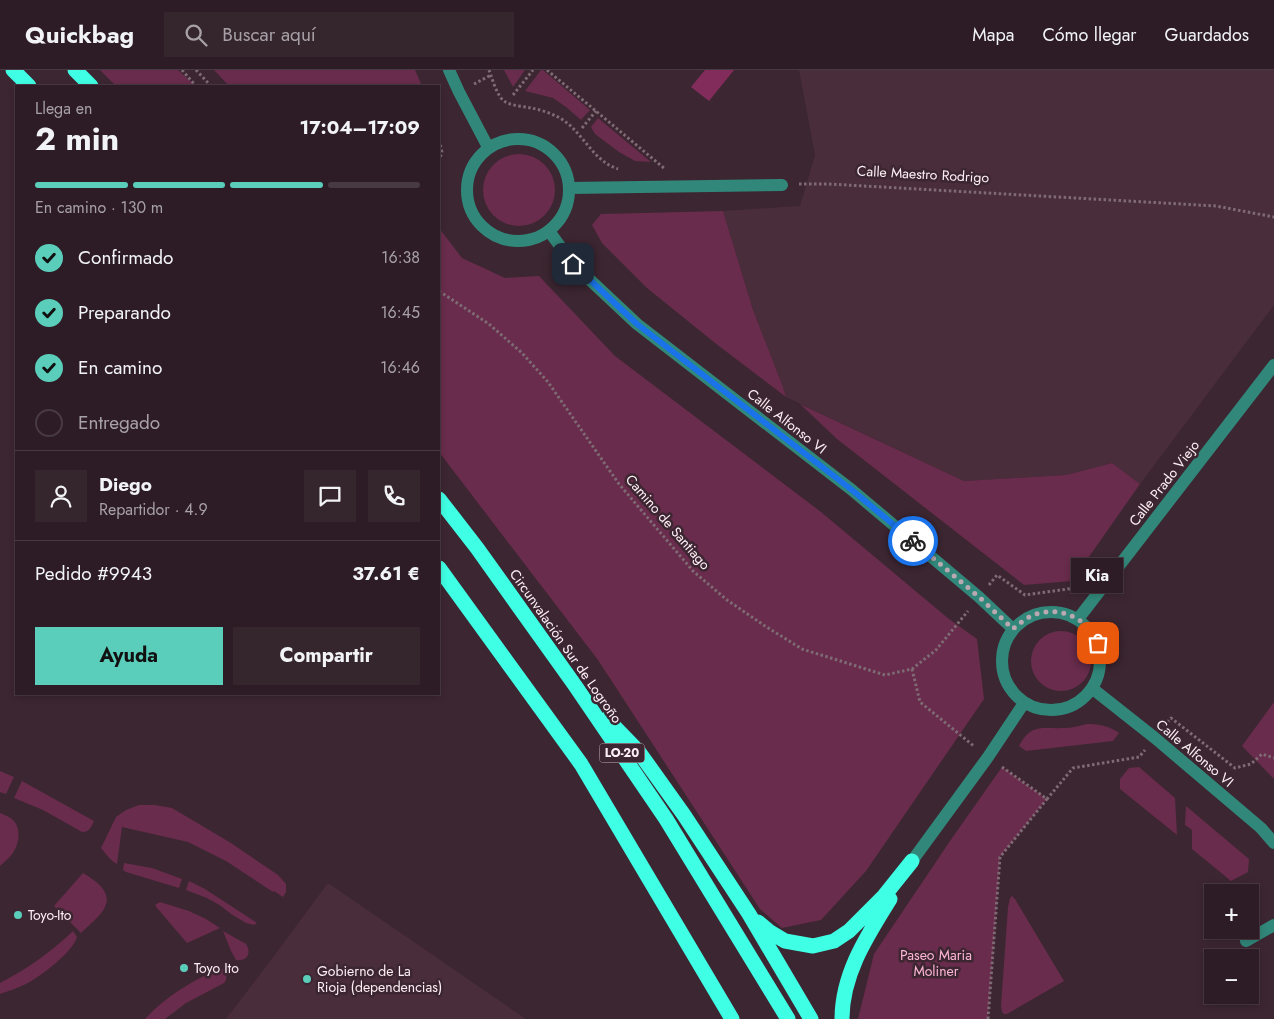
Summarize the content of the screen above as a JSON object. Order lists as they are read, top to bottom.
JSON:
{
  "streets": {
    "highway": ["Circunvalación Sur de Logroño", "LO-20"],
    "street": ["Calle Alfonso VI", "Calle Prado Viejo"],
    "path": ["Calle Maestro Rodrigo", "Camino de Santiago"]
  },
  "crossings": [
    ["Calle Alfonso VI", "Calle Prado Viejo"]
  ],
  "parks": ["Paseo Maria Moliner"],
  "places": [
    "Kia",
    "Toyo-Ito",
    "Toyo Ito",
    "Gobierno de La Rioja (dependencias)"
  ],
  "page": {
    "header": "Quickbag",
    "search": "Buscar aquí",
    "nav": ["Mapa", "Cómo llegar", "Guardados"],
    "heading": ["2 min", "Llega en", "17:04–17:09"],
    "panel": [
      "Diego",
      "Repartidor · 4.9",
      "Pedido #9943",
      "37.61 €"
    ],
    "bar": "En camino · 130 m",
    "list": [
      ["Confirmado", "16:38"],
      ["Preparando", "16:45"],
      ["En camino", "16:46"],
      "Entregado"
    ],
    "bubble": "Kia",
    "buttons": ["Ayuda", "Compartir"],
    "map_buttons": ["+", "−"]
  }
}
